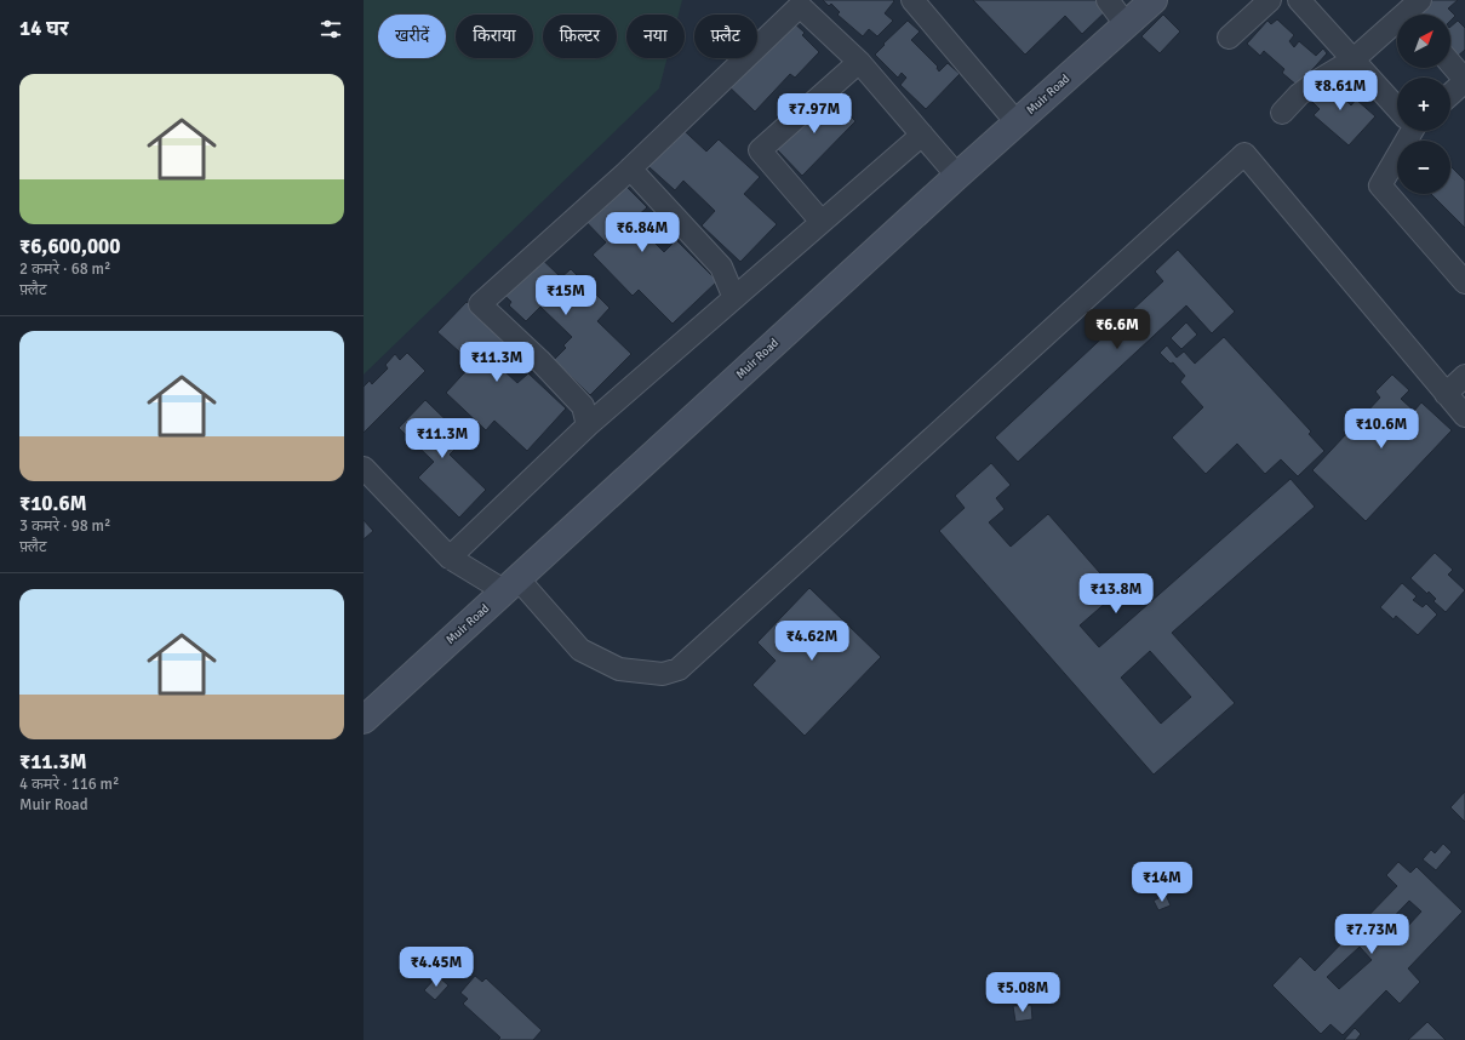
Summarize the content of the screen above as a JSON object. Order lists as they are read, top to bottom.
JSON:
{
  "streets": {
    "main road": ["Muir Road"]
  },
  "north": "top right",
  "page": {
    "heading": "14 घर",
    "map_buttons": ["+", "−"],
    "chip": [
      "खरीदें",
      "किराया",
      "फ़िल्टर",
      "नया",
      "फ़्लैट"
    ],
    "list": [
      {
        "name": "₹6,600,000",
        "note": "2 कमरे · 68 m² · फ़्लैट"
      },
      {
        "name": "₹10.6M",
        "note": "3 कमरे · 98 m² · फ़्लैट"
      },
      {
        "name": "₹11.3M",
        "note": "4 कमरे · 116 m² · Muir Road"
      }
    ],
    "price": [
      "₹8.61M",
      "₹7.97M",
      "₹6.84M",
      "₹15M",
      "₹6.6M",
      "₹11.3M",
      "₹10.6M",
      "₹11.3M",
      "₹13.8M",
      "₹4.62M",
      "₹14M",
      "₹7.73M",
      "₹4.45M",
      "₹5.08M"
    ]
  }
}
